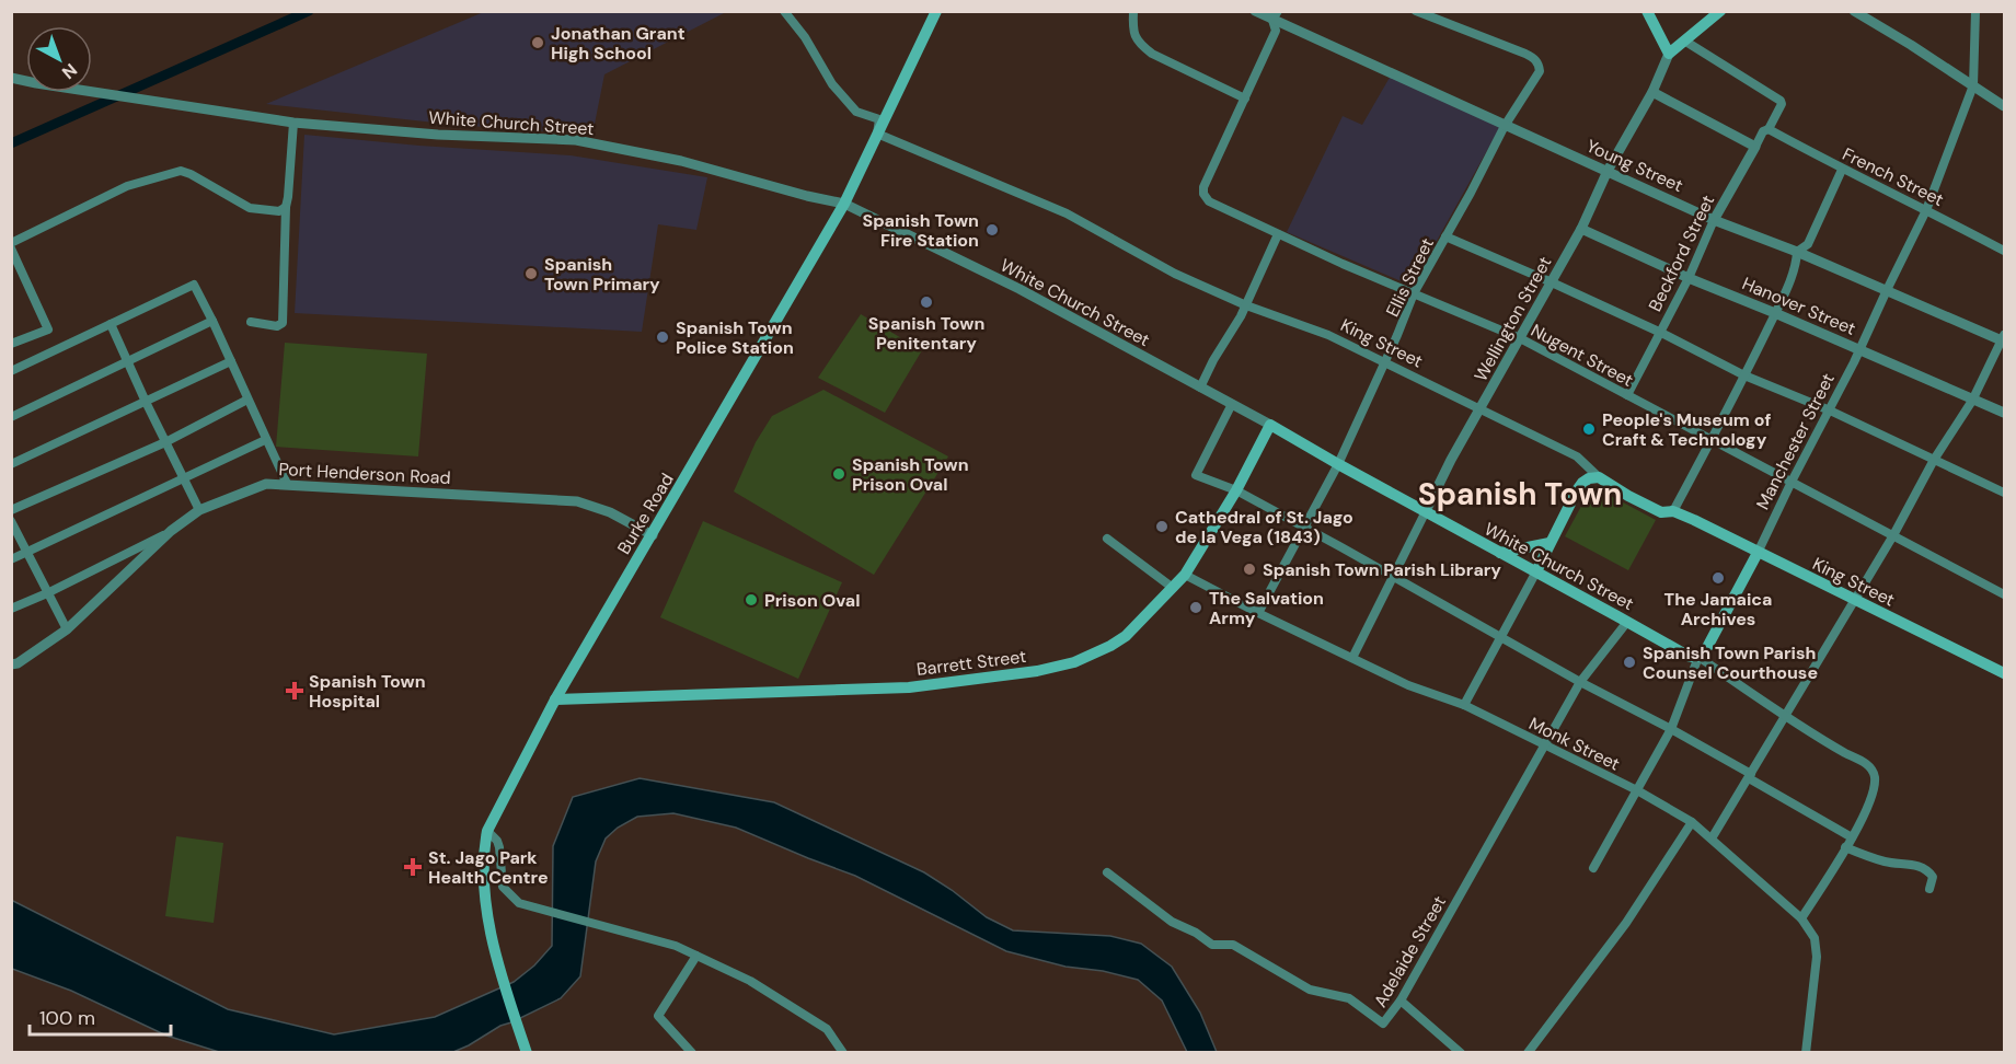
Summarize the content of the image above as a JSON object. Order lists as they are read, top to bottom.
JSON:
{
  "streets": {
    "main road": [
      "White Church Street",
      "Wellington Street",
      "King Street",
      "Manchester Street",
      "Burke Road",
      "Barrett Street"
    ],
    "street": [
      "Young Street",
      "French Street",
      "Beckford Street",
      "Ellis Street",
      "Hanover Street",
      "Nugent Street",
      "Port Henderson Road",
      "Monk Street",
      "Adelaide Street"
    ]
  },
  "crossings": [
    ["White Church Street", "Ellis Street"],
    ["White Church Street", "Wellington Street"],
    ["White Church Street", "Manchester Street"],
    ["White Church Street", "Burke Road"],
    ["White Church Street", "Barrett Street"],
    ["White Church Street", "Monk Street"],
    ["White Church Street", "Adelaide Street"],
    ["Young Street", "Beckford Street"],
    ["Young Street", "Ellis Street"],
    ["Young Street", "Wellington Street"],
    ["Young Street", "Nugent Street"],
    ["Young Street", "Manchester Street"],
    ["French Street", "Beckford Street"],
    ["French Street", "Manchester Street"],
    ["Beckford Street", "Hanover Street"],
    ["Beckford Street", "Wellington Street"],
    ["Beckford Street", "Nugent Street"],
    ["Ellis Street", "King Street"],
    ["Ellis Street", "Nugent Street"],
    ["Ellis Street", "Monk Street"],
    ["Hanover Street", "Wellington Street"],
    ["Hanover Street", "Manchester Street"],
    ["Wellington Street", "King Street"],
    ["Wellington Street", "Nugent Street"],
    ["Wellington Street", "Monk Street"],
    ["King Street", "Manchester Street"],
    ["King Street", "Burke Road"],
    ["Nugent Street", "Manchester Street"],
    ["Manchester Street", "Monk Street"],
    ["Port Henderson Road", "Burke Road"],
    ["Burke Road", "Barrett Street"],
    ["Barrett Street", "Monk Street"],
    ["Monk Street", "Adelaide Street"]
  ],
  "districts": ["Spanish Town"],
  "places": {
    "other": [
      "Jonathan Grant High School",
      "Spanish Town Fire Station",
      "Spanish Town Primary",
      "Spanish Town Penitentary",
      "Spanish Town Police Station",
      "People's Museum of Craft & Technology",
      "Spanish Town Prison Oval",
      "Cathedral of St. Jago de la Vega (1843)",
      "Spanish Town Parish Library",
      "The Jamaica Archives",
      "Prison Oval",
      "The Salvation Army",
      "Spanish Town Parish Counsel Courthouse"
    ],
    "health": ["Spanish Town Hospital", "St. Jago Park Health Centre"]
  },
  "scale_bar": "100 m",
  "north": "bottom right"
}
